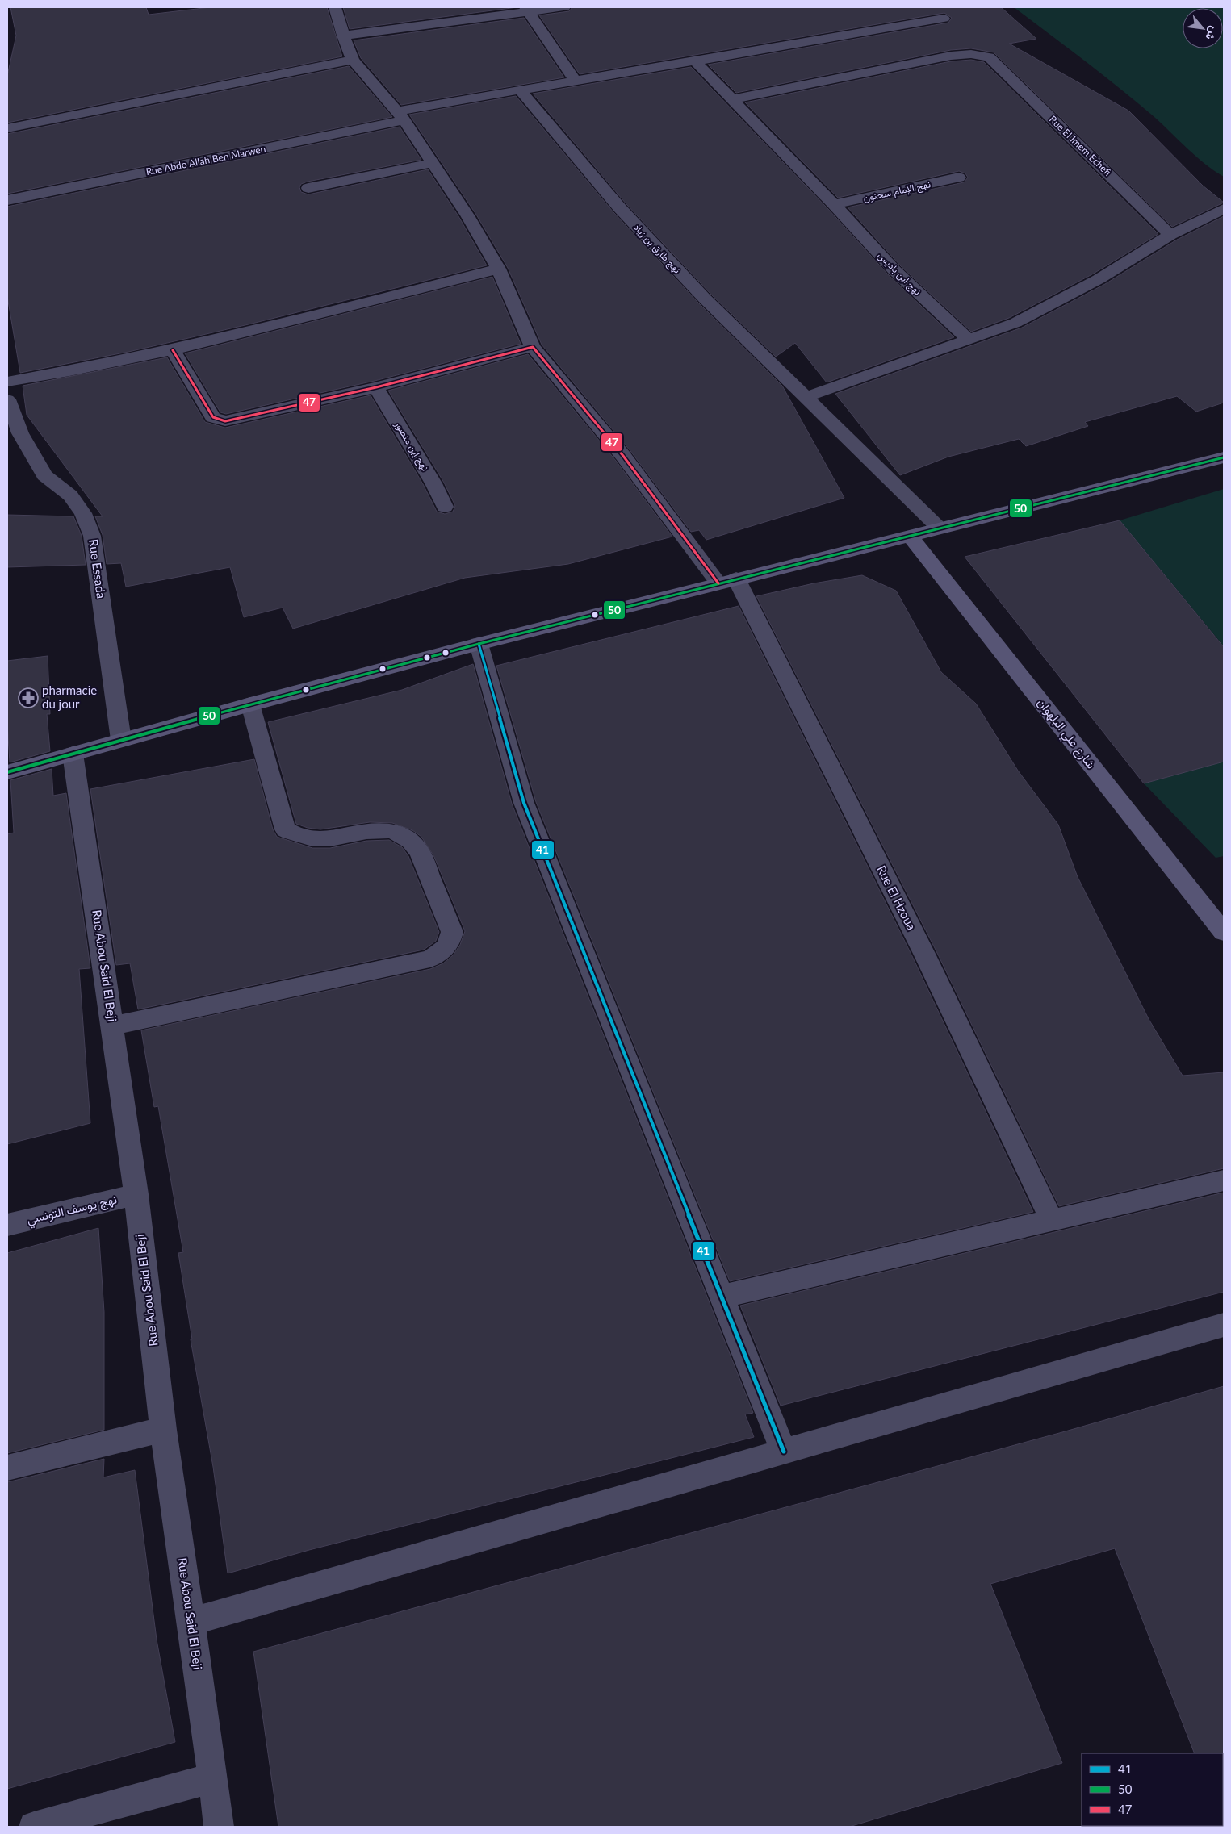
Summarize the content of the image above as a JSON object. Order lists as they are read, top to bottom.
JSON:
{
  "streets": {
    "street": [
      "Rue El Imem Echefi",
      "Rue Abdo Allah Ben Marwen",
      "نهج الإمام سحنون",
      "نهج طارق بن زياد",
      "نهج ابن باديس",
      "نهج إبن منصور",
      "Rue Essada",
      "شارع علي البلهوان",
      "Rue El Hzoua",
      "Rue Abou Said El Beji",
      "نهج يوسف التونسي"
    ]
  },
  "crossings": [
    ["Rue El Imem Echefi", "نهج ابن باديس"],
    ["Rue Abdo Allah Ben Marwen", "نهج طارق بن زياد"],
    ["Rue Abdo Allah Ben Marwen", "نهج ابن باديس"],
    ["Rue Abdo Allah Ben Marwen", "Rue El Hzoua"],
    ["نهج الإمام سحنون", "نهج ابن باديس"],
    ["Rue Abou Said El Beji", "نهج يوسف التونسي"]
  ],
  "places": {
    "pharmacy": ["pharmacie du jour"]
  },
  "lines": ["transit line 47", "transit line 50", "transit line 41"],
  "legend": ["41", "50", "47"],
  "north": "bottom right"
}
